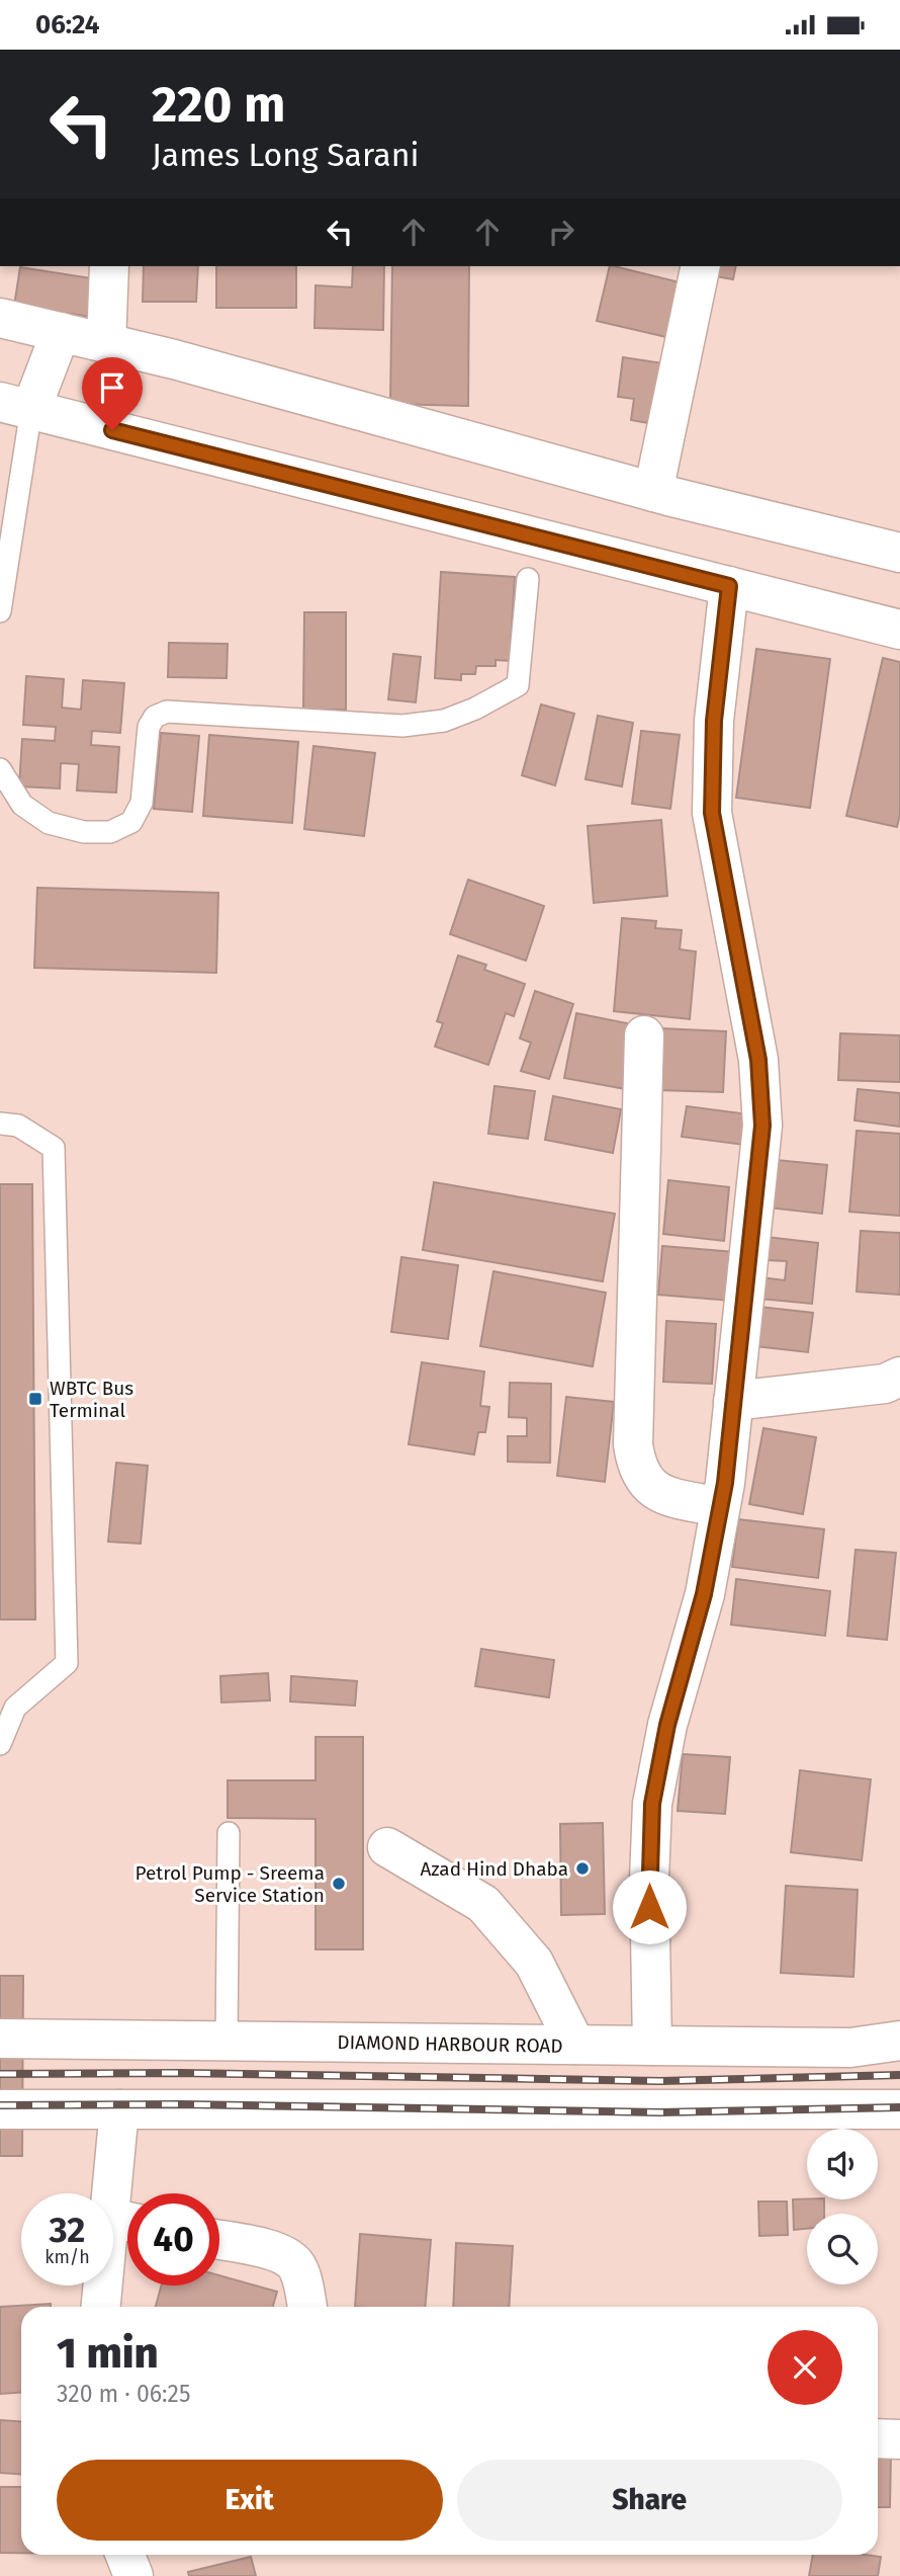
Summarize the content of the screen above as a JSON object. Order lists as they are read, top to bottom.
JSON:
{
  "streets": {
    "main road": ["DIAMOND HARBOUR ROAD"]
  },
  "places": {
    "transit": ["WBTC Bus Terminal"],
    "other": ["Azad Hind Dhaba", "Petrol Pump - Sreema Service Station"]
  },
  "page": {
    "status": "06:24",
    "turn": ["220 m", "James Long Sarani"],
    "speed": "32 km/h",
    "limit": "40",
    "heading": ["1 min", "320 m · 06:25"],
    "buttons": ["Exit", "Share"]
  }
}
